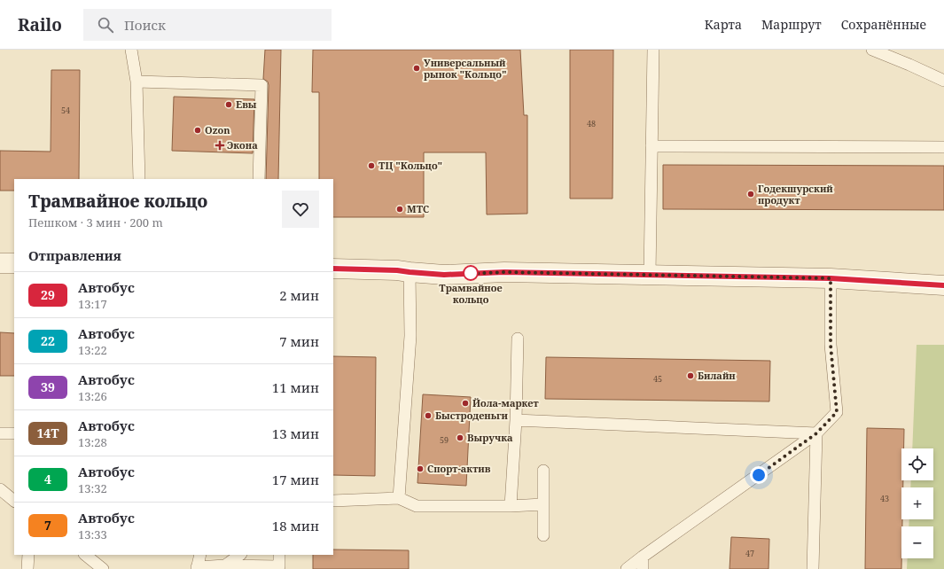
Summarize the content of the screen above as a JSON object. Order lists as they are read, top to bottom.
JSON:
{
  "places": {
    "other": [
      "Универсальный рынок \"Кольцо\"",
      "Евы",
      "Ozon",
      "ТЦ \"Кольцо\"",
      "Годекшурский продукт",
      "МТС",
      "Трамвайное кольцо",
      "Билайн",
      "Йола-маркет",
      "Быстроденьги",
      "Выручка",
      "Спорт-актив"
    ],
    "health": ["Экона"]
  },
  "lines": ["bus line 29"],
  "house_numbers": [
    "54",
    "48",
    "45",
    "59",
    "43",
    "47"
  ],
  "page": {
    "header": "Railo",
    "search": "Поиск",
    "nav": ["Карта", "Маршрут", "Сохранённые"],
    "heading": [
      ["Трамвайное кольцо", "Пешком · 3 мин · 200 m"],
      "Отправления"
    ],
    "list": [
      {
        "mark": "29",
        "name": "Автобус",
        "note": "13:17",
        "value": "2 мин"
      },
      {
        "mark": "22",
        "name": "Автобус",
        "note": "13:22",
        "value": "7 мин"
      },
      {
        "mark": "39",
        "name": "Автобус",
        "note": "13:26",
        "value": "11 мин"
      },
      {
        "mark": "14Т",
        "name": "Автобус",
        "note": "13:28",
        "value": "13 мин"
      },
      {
        "mark": "4",
        "name": "Автобус",
        "note": "13:32",
        "value": "17 мин"
      },
      {
        "mark": "7",
        "name": "Автобус",
        "note": "13:33",
        "value": "18 мин"
      }
    ],
    "map_buttons": ["+", "−"]
  }
}
